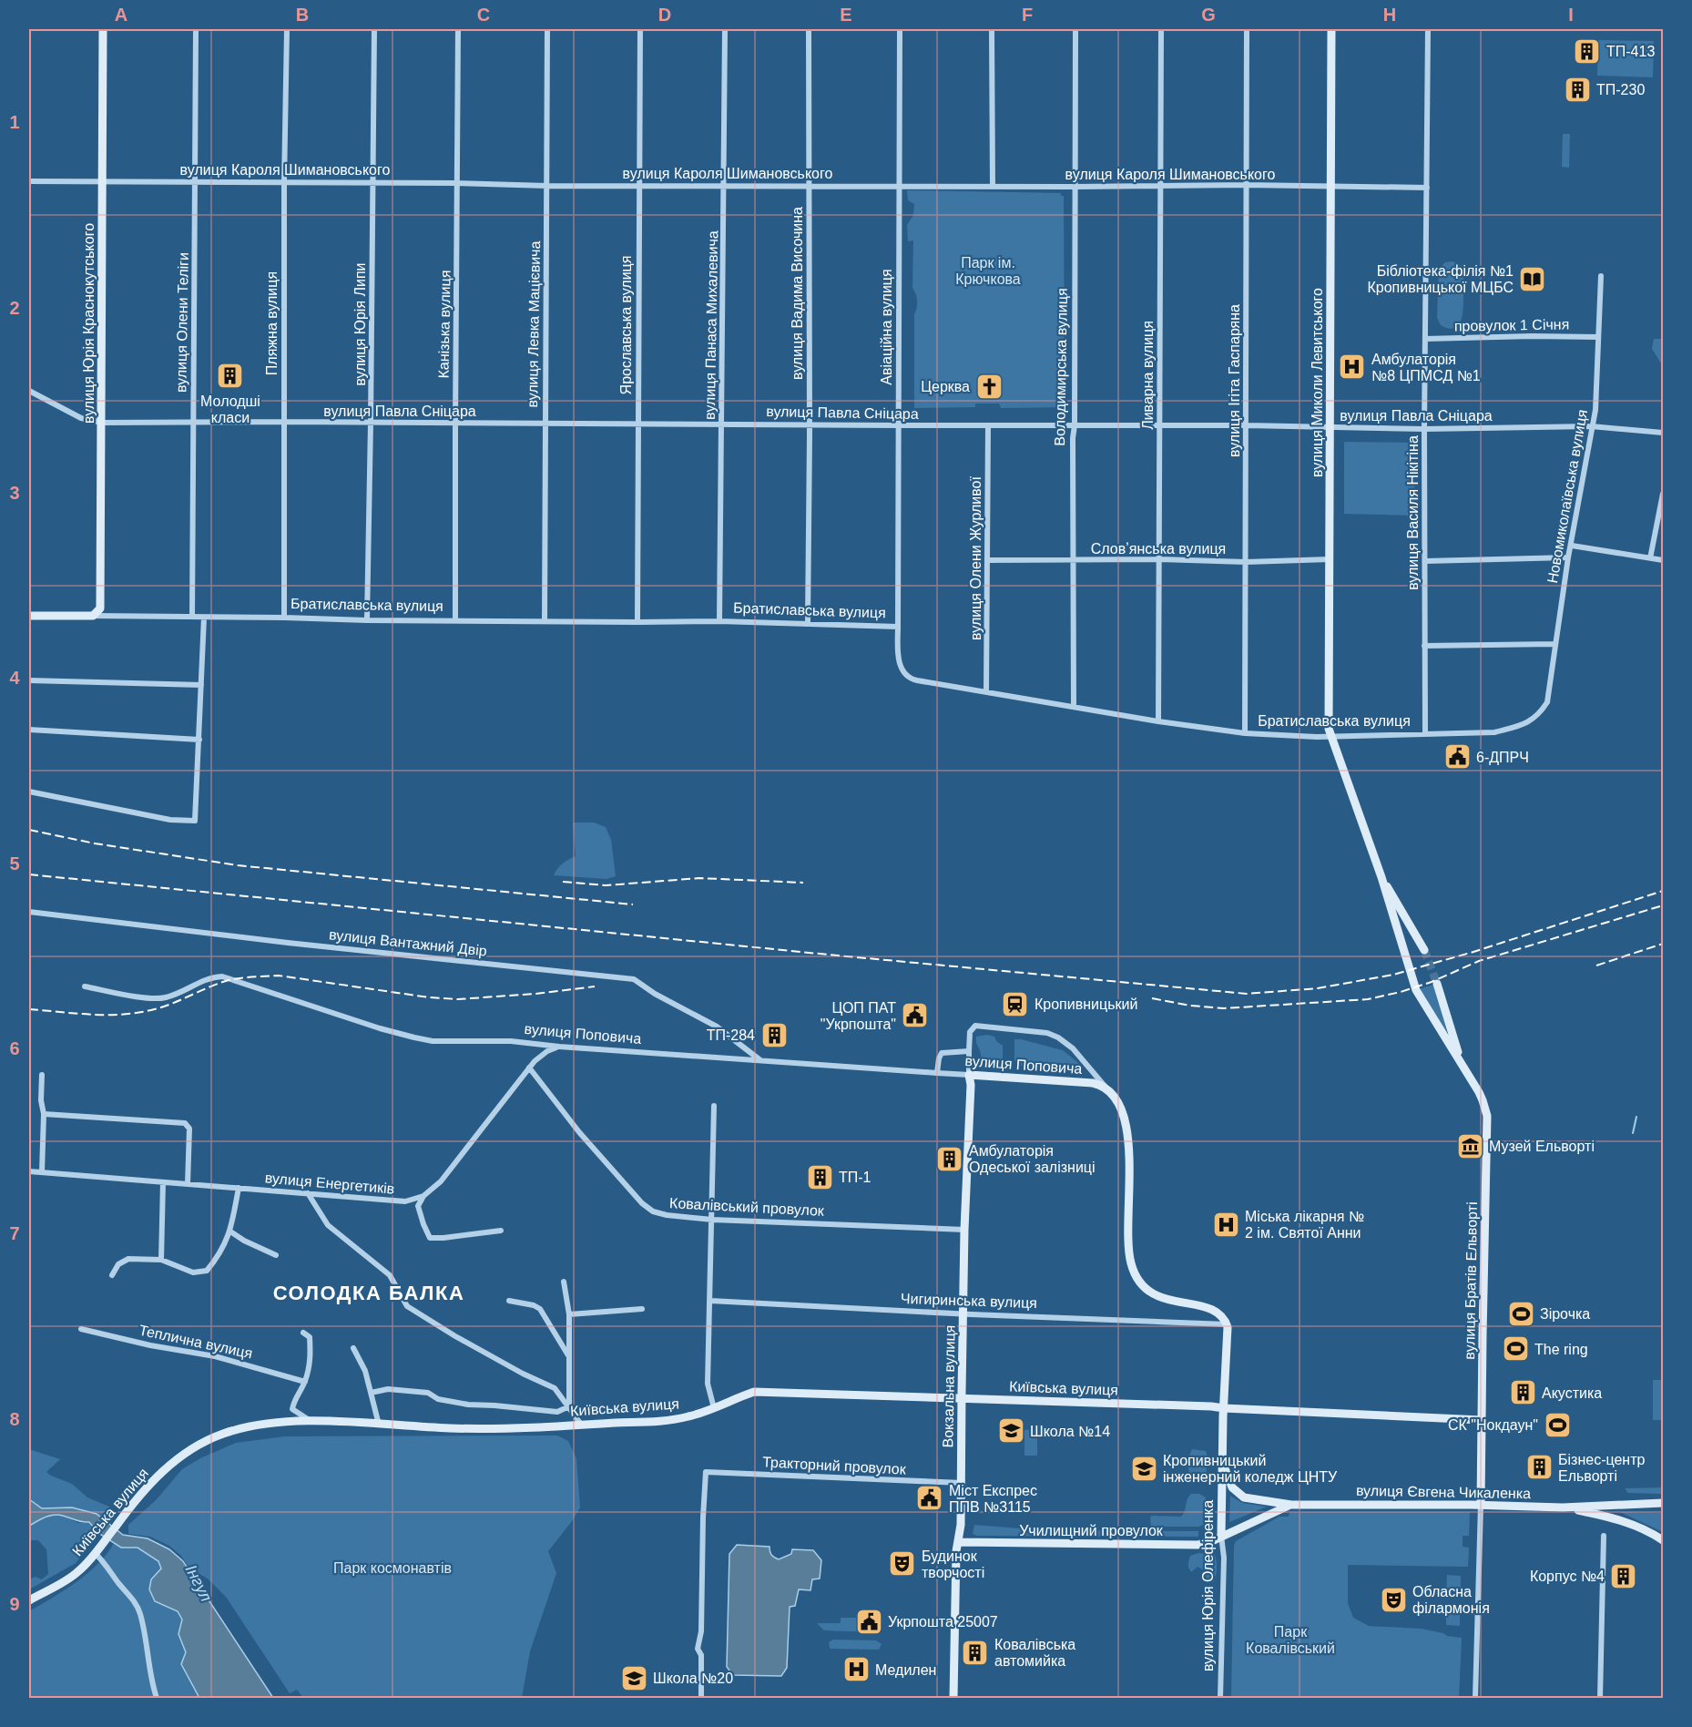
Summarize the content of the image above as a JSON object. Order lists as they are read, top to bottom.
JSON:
{
  "streets": {
    "street": [
      "вулиця Кароля Шимановського",
      "вулиця Вадима Височина",
      "вулиця Олени Теліги",
      "вулиця Юрія Краснокутського",
      "Пляжна вулиця",
      "вулиця Юрія Липи",
      "Канізька вулиця",
      "вулиця Левка Мацієвича",
      "Ярославська вулиця",
      "вулиця Панаса Михалевича",
      "провулок 1 Січня",
      "Авіаційна вулиця",
      "Володимирська вулиця",
      "Ливарна вулиця",
      "вулиця Ігіта Гаспаряна",
      "вулиця Миколи Левитського",
      "вулиця Павла Сніцара",
      "Новомиколаївська вулиця",
      "вулиця Василя Нікітіна",
      "Словʼянська вулиця",
      "вулиця Олени Журливої",
      "Братиславська вулиця",
      "вулиця Вантажний Двір",
      "вулиця Поповича",
      "вулиця Енергетиків",
      "Ковалівський провулок",
      "вулиця Братів Ельворті",
      "Чигиринська вулиця",
      "Теплична вулиця",
      "Вокзальна вулиця",
      "Київська вулиця",
      "Тракторний провулок",
      "вулиця Євгена Чикаленка",
      "Училищний провулок",
      "вулиця Юрія Олефіренка"
    ]
  },
  "crossings": [
    ["вулиця Кароля Шимановського", "вулиця Вадима Височина"],
    ["вулиця Кароля Шимановського", "вулиця Олени Теліги"],
    ["вулиця Кароля Шимановського", "вулиця Юрія Краснокутського"],
    ["вулиця Кароля Шимановського", "Пляжна вулиця"],
    ["вулиця Кароля Шимановського", "вулиця Юрія Липи"],
    ["вулиця Кароля Шимановського", "Канізька вулиця"],
    ["вулиця Кароля Шимановського", "вулиця Левка Мацієвича"],
    ["вулиця Кароля Шимановського", "Ярославська вулиця"],
    ["вулиця Кароля Шимановського", "вулиця Панаса Михалевича"],
    ["вулиця Кароля Шимановського", "Авіаційна вулиця"],
    ["вулиця Кароля Шимановського", "Володимирська вулиця"],
    ["вулиця Кароля Шимановського", "Ливарна вулиця"],
    ["вулиця Кароля Шимановського", "вулиця Ігіта Гаспаряна"],
    ["вулиця Кароля Шимановського", "вулиця Миколи Левитського"],
    ["вулиця Кароля Шимановського", "вулиця Василя Нікітіна"],
    ["вулиця Вадима Височина", "вулиця Павла Сніцара"],
    ["вулиця Вадима Височина", "Братиславська вулиця"],
    ["вулиця Олени Теліги", "вулиця Павла Сніцара"],
    ["вулиця Олени Теліги", "Братиславська вулиця"],
    ["вулиця Юрія Краснокутського", "вулиця Павла Сніцара"],
    ["вулиця Юрія Краснокутського", "Братиславська вулиця"],
    ["Пляжна вулиця", "вулиця Павла Сніцара"],
    ["Пляжна вулиця", "Братиславська вулиця"],
    ["вулиця Юрія Липи", "вулиця Павла Сніцара"],
    ["вулиця Юрія Липи", "Братиславська вулиця"],
    ["Канізька вулиця", "вулиця Павла Сніцара"],
    ["Канізька вулиця", "Братиславська вулиця"],
    ["вулиця Левка Мацієвича", "вулиця Павла Сніцара"],
    ["вулиця Левка Мацієвича", "Братиславська вулиця"],
    ["Ярославська вулиця", "вулиця Павла Сніцара"],
    ["Ярославська вулиця", "Братиславська вулиця"],
    ["вулиця Панаса Михалевича", "вулиця Павла Сніцара"],
    ["вулиця Панаса Михалевича", "Братиславська вулиця"],
    ["провулок 1 Січня", "Новомиколаївська вулиця"],
    ["провулок 1 Січня", "вулиця Василя Нікітіна"],
    ["Авіаційна вулиця", "вулиця Павла Сніцара"],
    ["Авіаційна вулиця", "Братиславська вулиця"],
    ["Володимирська вулиця", "вулиця Павла Сніцара"],
    ["Володимирська вулиця", "Словʼянська вулиця"],
    ["Володимирська вулиця", "Братиславська вулиця"],
    ["Ливарна вулиця", "вулиця Павла Сніцара"],
    ["Ливарна вулиця", "Словʼянська вулиця"],
    ["Ливарна вулиця", "Братиславська вулиця"],
    ["вулиця Ігіта Гаспаряна", "вулиця Павла Сніцара"],
    ["вулиця Ігіта Гаспаряна", "Словʼянська вулиця"],
    ["вулиця Ігіта Гаспаряна", "Братиславська вулиця"],
    ["вулиця Миколи Левитського", "вулиця Павла Сніцара"],
    ["вулиця Миколи Левитського", "Словʼянська вулиця"],
    ["вулиця Миколи Левитського", "Братиславська вулиця"],
    ["вулиця Миколи Левитського", "вулиця Братів Ельворті"],
    ["вулиця Павла Сніцара", "Новомиколаївська вулиця"],
    ["вулиця Павла Сніцара", "вулиця Василя Нікітіна"],
    ["вулиця Павла Сніцара", "вулиця Олени Журливої"],
    ["Новомиколаївська вулиця", "Братиславська вулиця"],
    ["вулиця Василя Нікітіна", "Братиславська вулиця"],
    ["Словʼянська вулиця", "вулиця Олени Журливої"],
    ["вулиця Олени Журливої", "Братиславська вулиця"],
    ["Братиславська вулиця", "вулиця Братів Ельворті"],
    ["вулиця Вантажний Двір", "вулиця Поповича"],
    ["вулиця Поповича", "Вокзальна вулиця"],
    ["Ковалівський провулок", "Вокзальна вулиця"],
    ["вулиця Братів Ельворті", "Київська вулиця"],
    ["вулиця Братів Ельворті", "вулиця Євгена Чикаленка"],
    ["Чигиринська вулиця", "Вокзальна вулиця"],
    ["Чигиринська вулиця", "вулиця Юрія Олефіренка"],
    ["Вокзальна вулиця", "Київська вулиця"],
    ["Вокзальна вулиця", "Тракторний провулок"],
    ["Вокзальна вулиця", "Училищний провулок"],
    ["Київська вулиця", "вулиця Юрія Олефіренка"],
    ["вулиця Євгена Чикаленка", "Училищний провулок"],
    ["вулиця Євгена Чикаленка", "вулиця Юрія Олефіренка"],
    ["Училищний провулок", "вулиця Юрія Олефіренка"]
  ],
  "districts": ["СОЛОДКА БАЛКА"],
  "water": ["Інгул"],
  "parks": ["Парк ім. Крючкова", "Парк космонавтів", "Парк Ковалівський"],
  "places": {
    "building": [
      "ТП-413",
      "ТП-230",
      "Молодші класи",
      "ТП-284",
      "Амбулаторія Одеської залізниці",
      "ТП-1",
      "Акустика",
      "Бізнес-центр Ельворті",
      "Корпус №4",
      "Ковалівська автомийка"
    ],
    "library": ["Бібліотека-філія №1 Кропивницької МЦБС"],
    "hospital": ["Амбулаторія №8 ЦПМСД №1", "Міська лікарня № 2 ім. Святої Анни", "Медилен"],
    "church": ["Церква"],
    "public building": [
      "6-ДПРЧ",
      "ЦОП ПАТ \"Укрпошта\"",
      "Міст Експрес ППВ №3115",
      "Укрпошта 25007"
    ],
    "station": ["Кропивницький"],
    "museum": ["Музей Ельворті"],
    "sports": ["Зірочка", "The ring", "СК \"Нокдаун\""],
    "school or university": ["Школа №14", "Кропивницький інженерний коледж ЦНТУ", "Школа №20"],
    "theatre": ["Будинок творчості", "Обласна філармонія"]
  },
  "grid": {
    "columns": [
      "A",
      "B",
      "C",
      "D",
      "E",
      "F",
      "G",
      "H",
      "I"
    ],
    "rows": [
      "1",
      "2",
      "3",
      "4",
      "5",
      "6",
      "7",
      "8",
      "9"
    ]
  }
}
